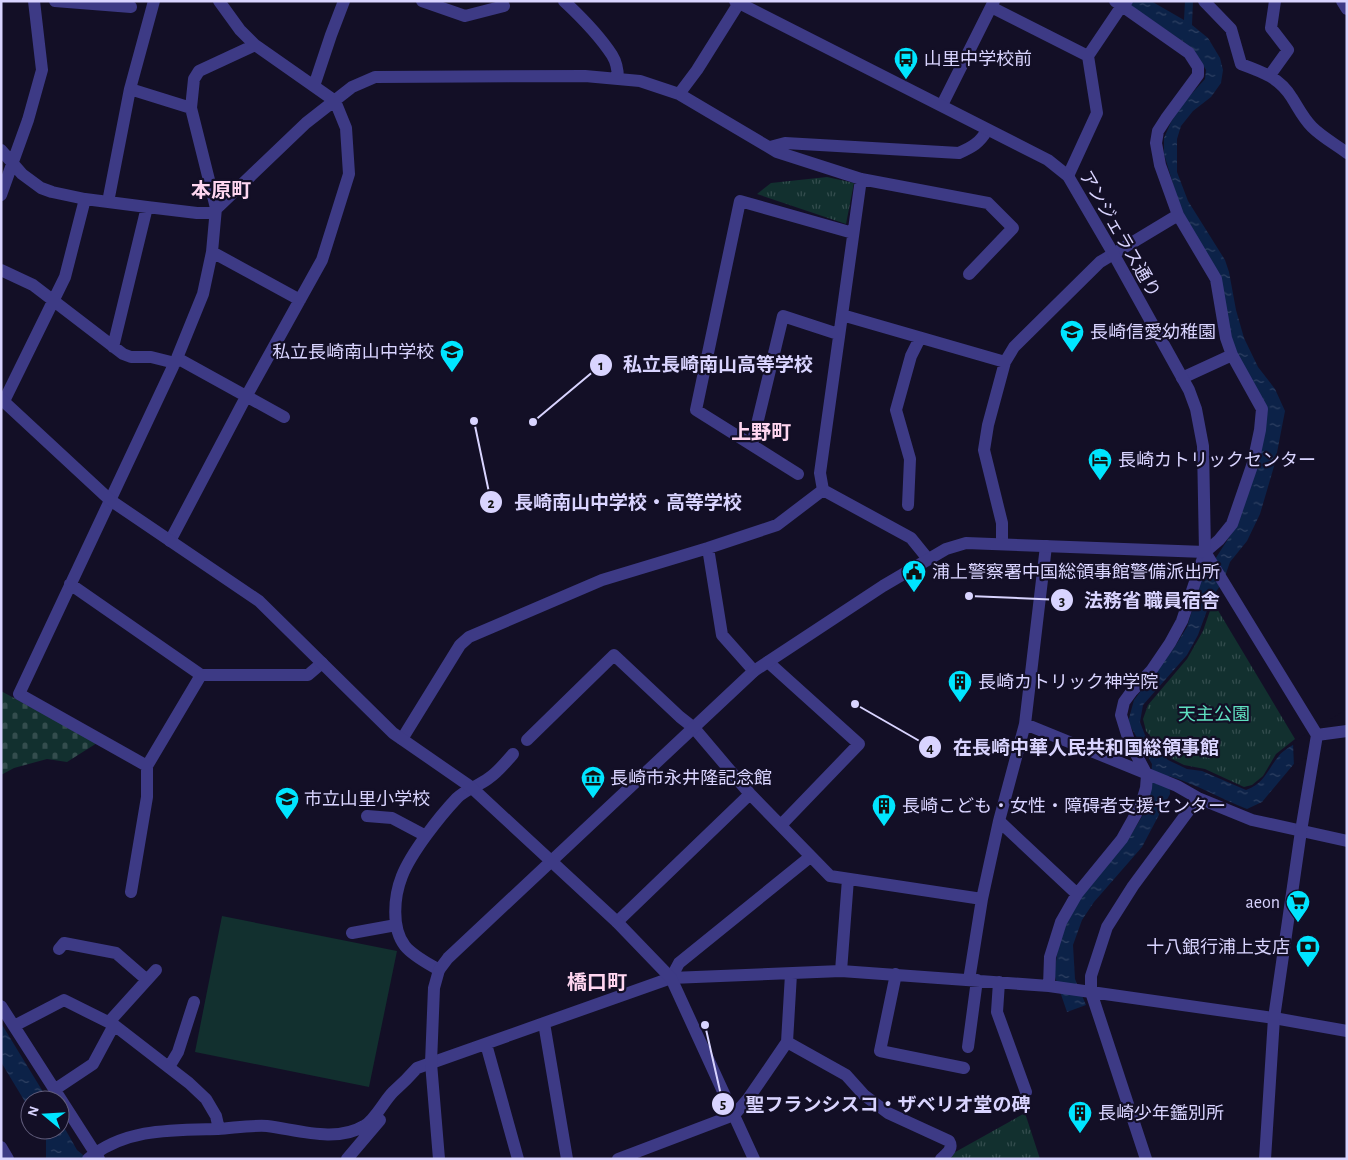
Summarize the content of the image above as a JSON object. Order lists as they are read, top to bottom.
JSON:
{
  "streets": {
    "street": ["アンジェラス通り"]
  },
  "districts": ["本原町", "上野町", "橋口町"],
  "parks": ["天主公園"],
  "places": {
    "bus stop": ["山里中学校前"],
    "school or university": ["長崎信愛幼稚園", "私立長崎南山中学校", "市立山里小学校"],
    "other": [
      "長崎南山中学校・高等学校",
      "私立長崎南山高等学校",
      "法務省 職員宿舎",
      "在長崎中華人民共和国総領事館",
      "聖フランシスコ・ザベリオ堂の碑"
    ],
    "hotel": ["長崎カトリックセンター"],
    "public building": ["浦上警察署中国総領事館警備派出所"],
    "building": ["長崎カトリック神学院", "長崎こども・女性・障碍者支援センター", "長崎少年鑑別所"],
    "museum": ["長崎市永井隆記念館"],
    "supermarket": ["aeon"],
    "bank": ["十八銀行浦上支店"]
  },
  "north": "left"
}
